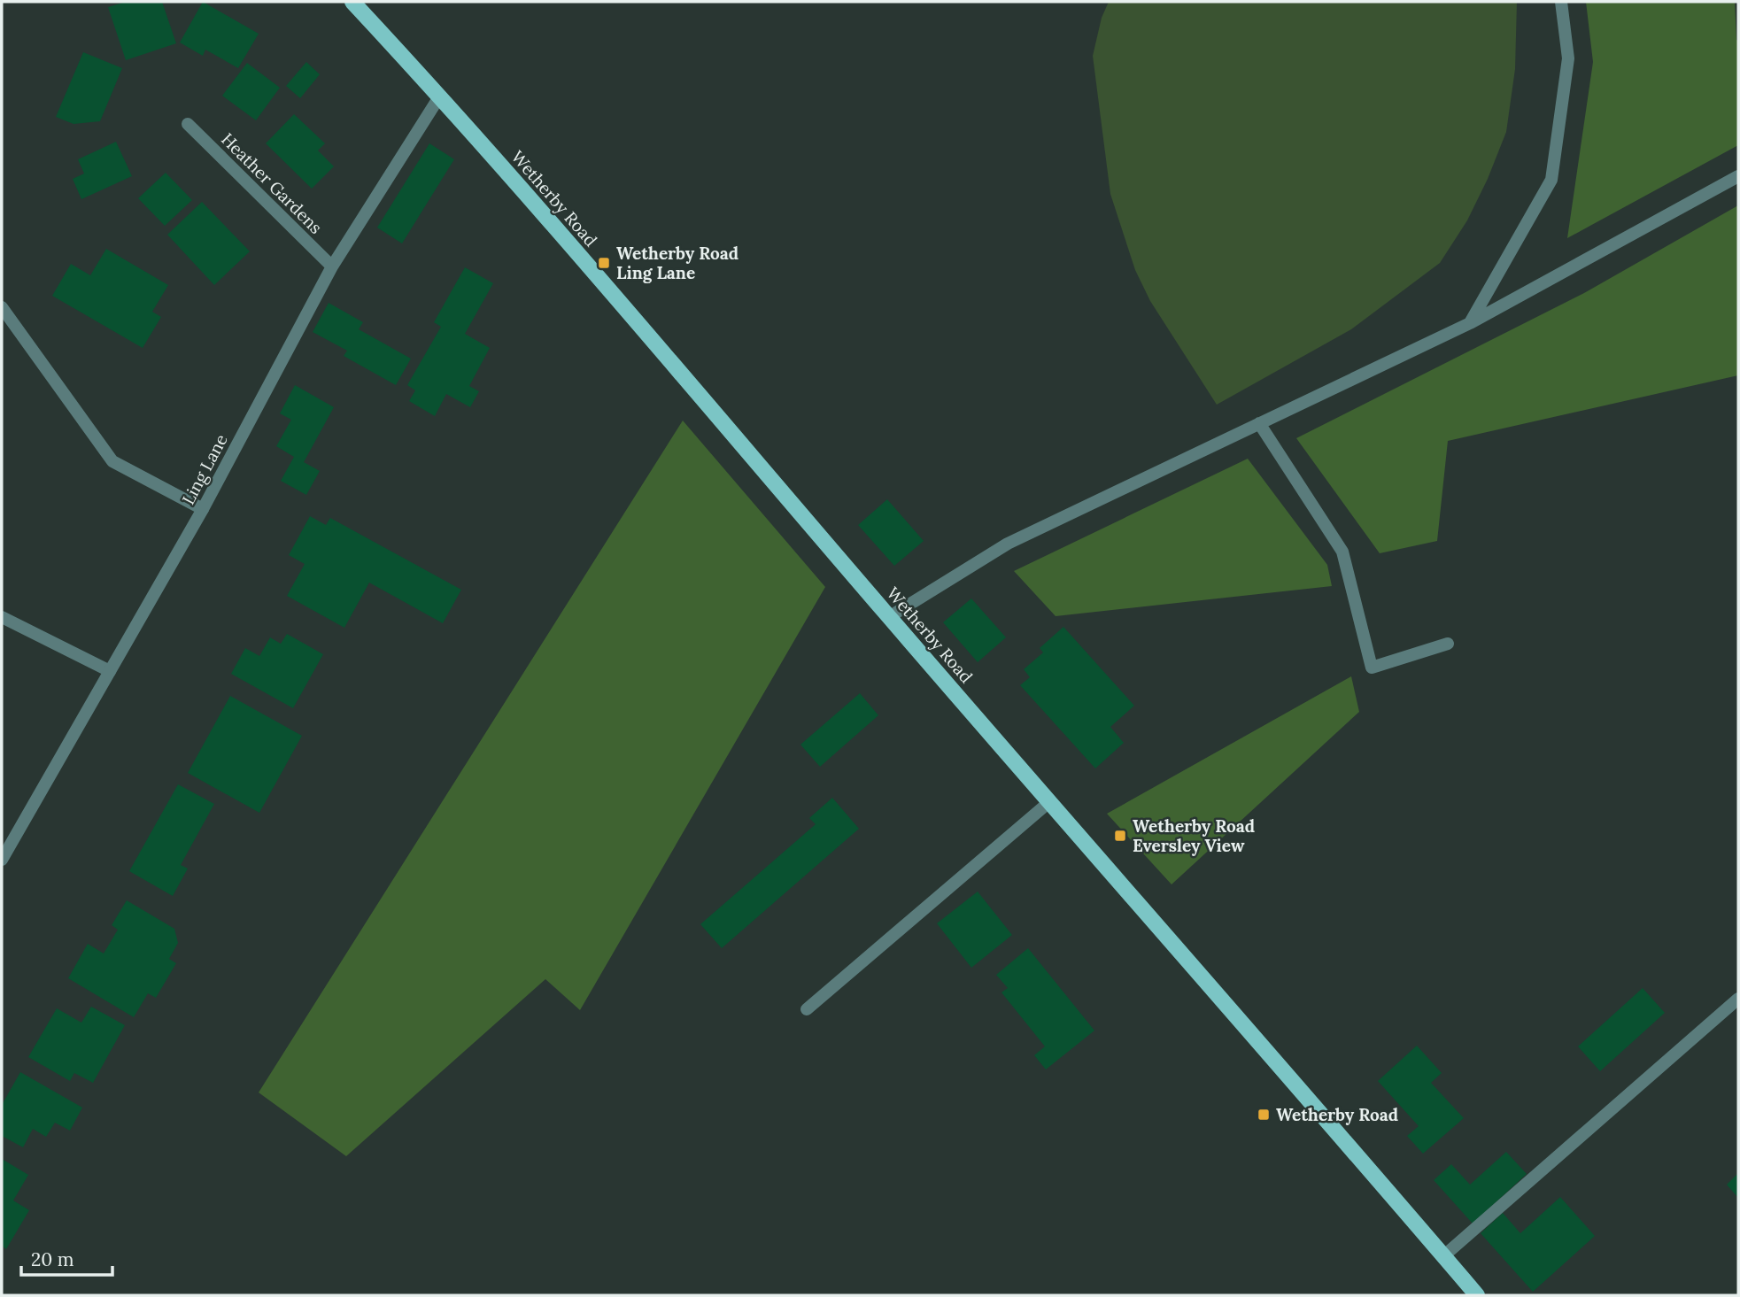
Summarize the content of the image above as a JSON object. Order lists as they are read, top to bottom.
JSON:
{
  "streets": {
    "main road": ["Wetherby Road"],
    "street": ["Heather Gardens", "Ling Lane"]
  },
  "crossings": [
    ["Heather Gardens", "Ling Lane"],
    ["Wetherby Road", "Ling Lane"]
  ],
  "places": {
    "transit": ["Wetherby Road Ling Lane", "Wetherby Road Eversley View", "Wetherby Road"]
  },
  "scale_bar": "20 m"
}
